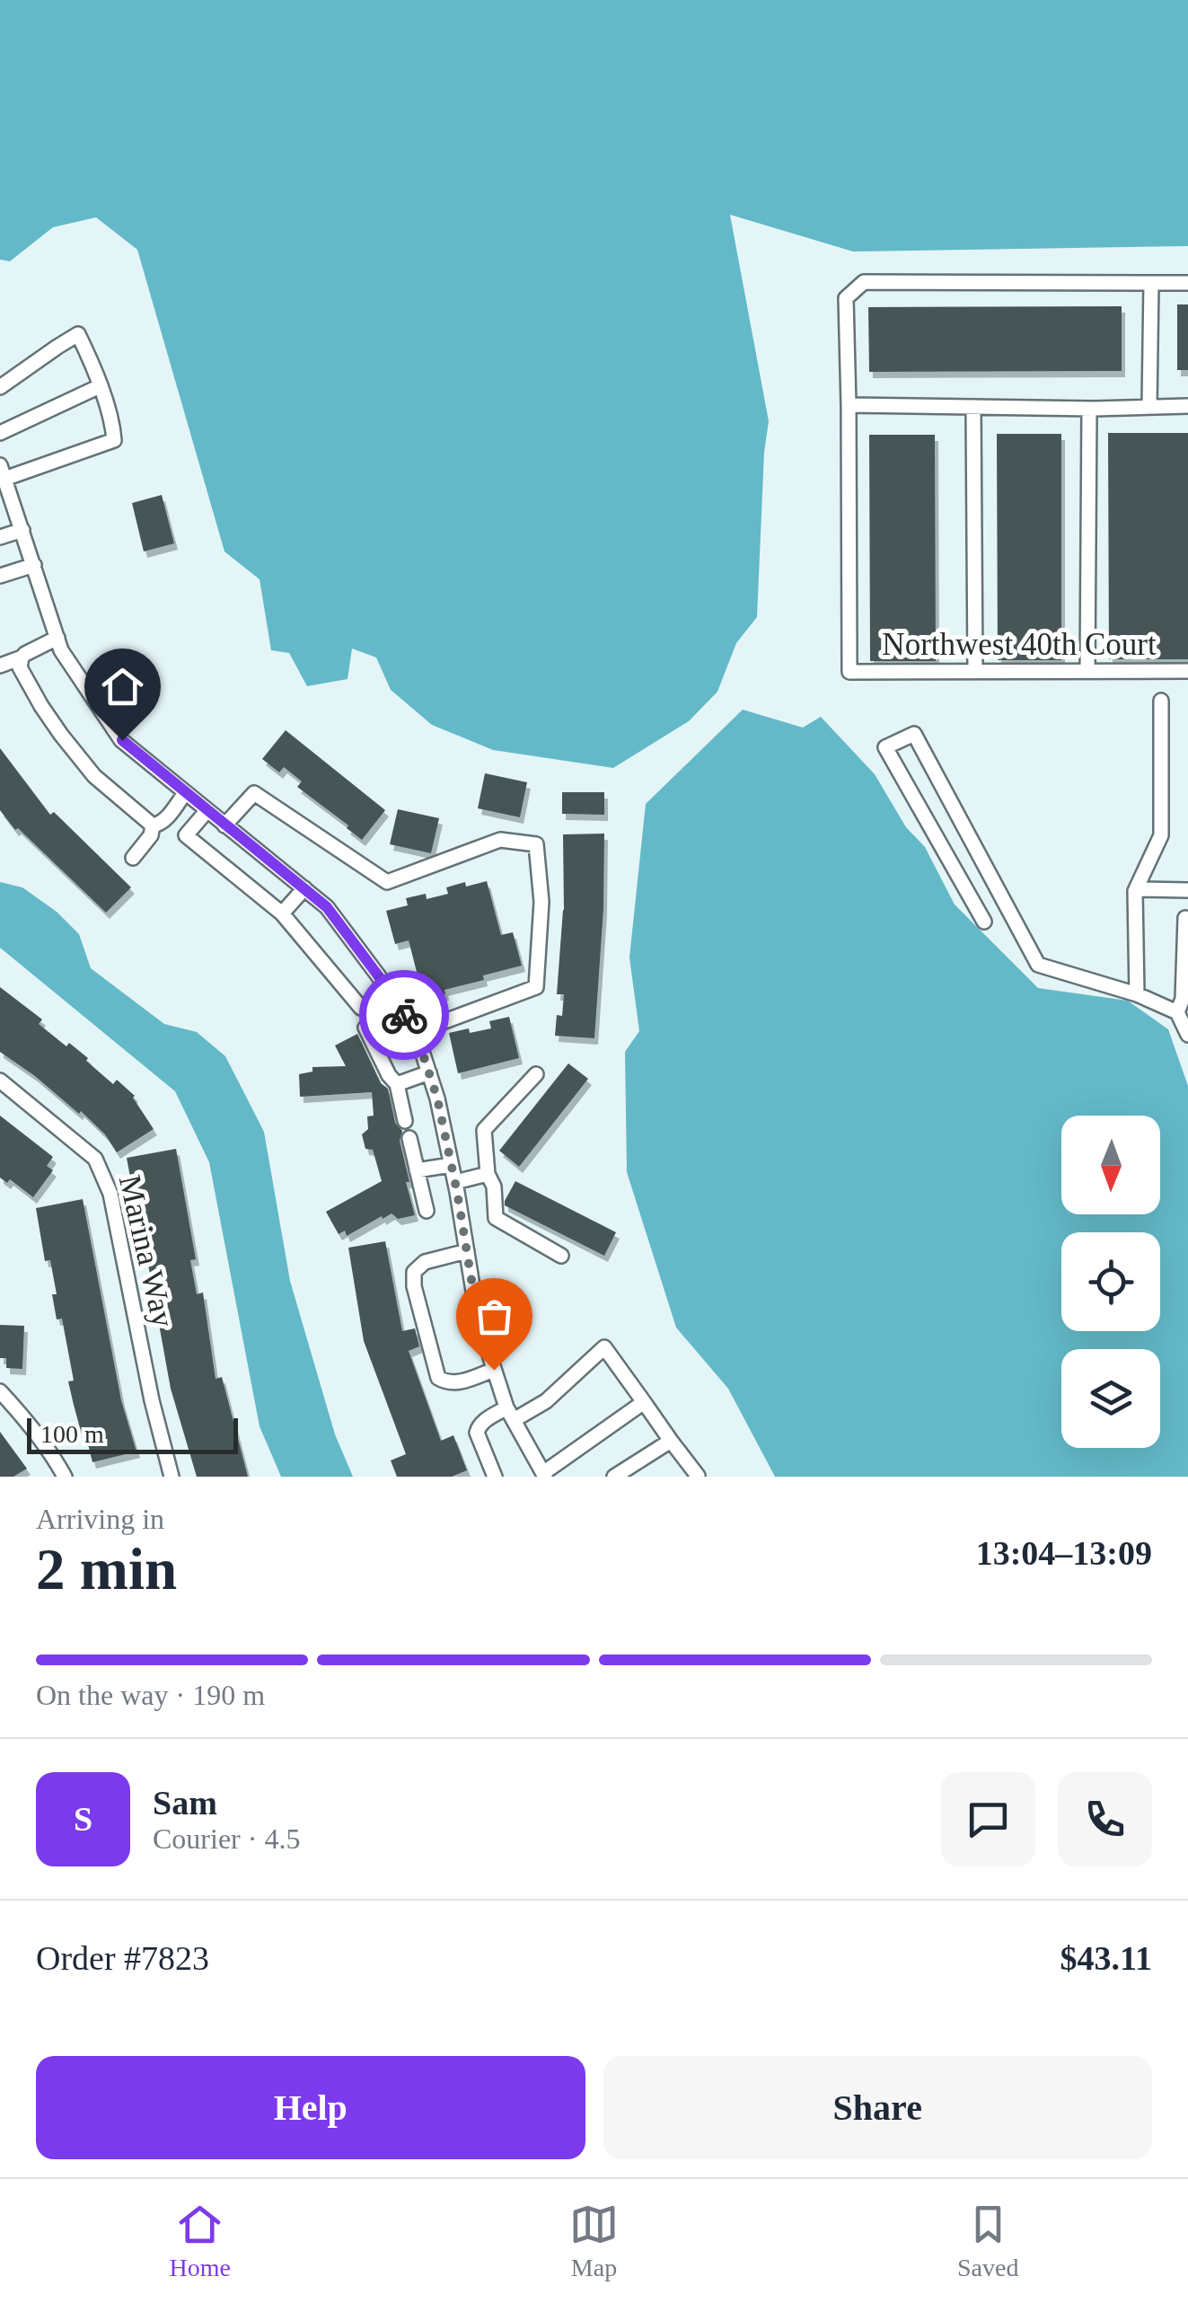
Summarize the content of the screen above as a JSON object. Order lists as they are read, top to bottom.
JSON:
{
  "streets": {
    "street": ["Northwest 40th Court", "Marina Way"]
  },
  "scale_bar": "100 m",
  "north": "bottom",
  "page": {
    "scale": "100 m",
    "heading": ["2 min", "Arriving in", "13:04–13:09"],
    "panel": [
      "Sam",
      "Courier · 4.5",
      "Order #7823",
      "$43.11"
    ],
    "bar": "On the way · 190 m",
    "round": "S",
    "buttons": ["Help", "Share"],
    "tabs": ["Home", "Map", "Saved"]
  }
}
